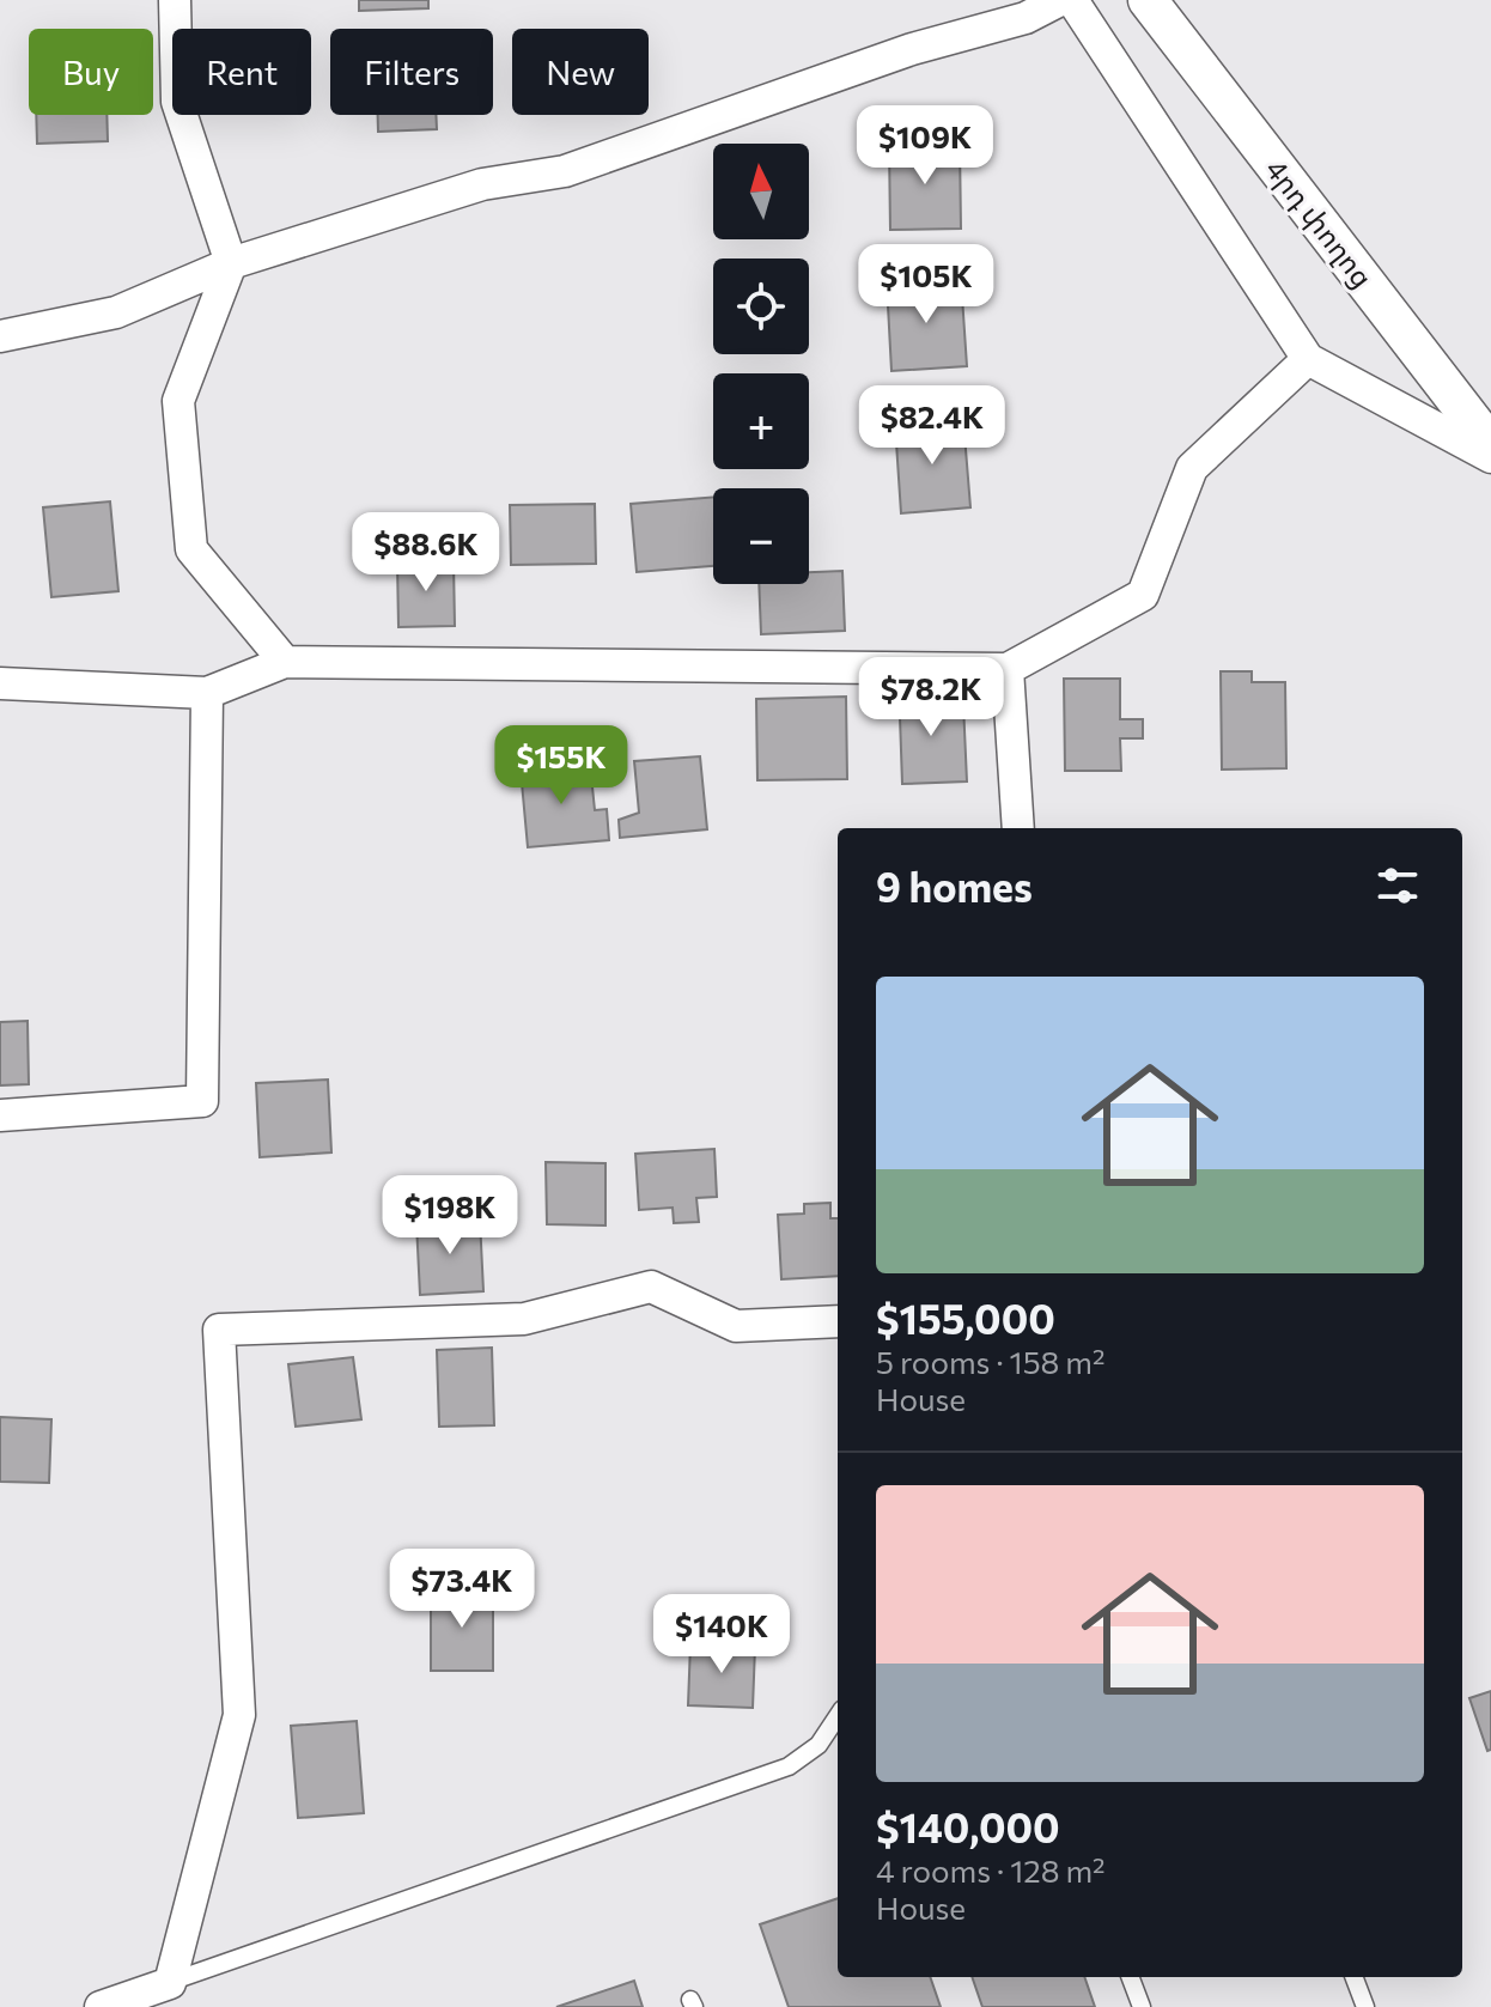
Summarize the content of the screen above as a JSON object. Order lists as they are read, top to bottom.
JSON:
{
  "streets": {
    "street": ["4րդ փողոց"]
  },
  "north": "top",
  "page": {
    "chip": [
      "Buy",
      "Rent",
      "Filters",
      "New"
    ],
    "price": [
      "$109K",
      "$105K",
      "$82.4K",
      "$88.6K",
      "$78.2K",
      "$155K",
      "$198K",
      "$73.4K",
      "$140K"
    ],
    "map_buttons": ["+", "−"],
    "heading": "9 homes",
    "list": [
      {
        "name": "$155,000",
        "note": "5 rooms · 158 m² · House"
      },
      {
        "name": "$140,000",
        "note": "4 rooms · 128 m² · House"
      }
    ]
  }
}
